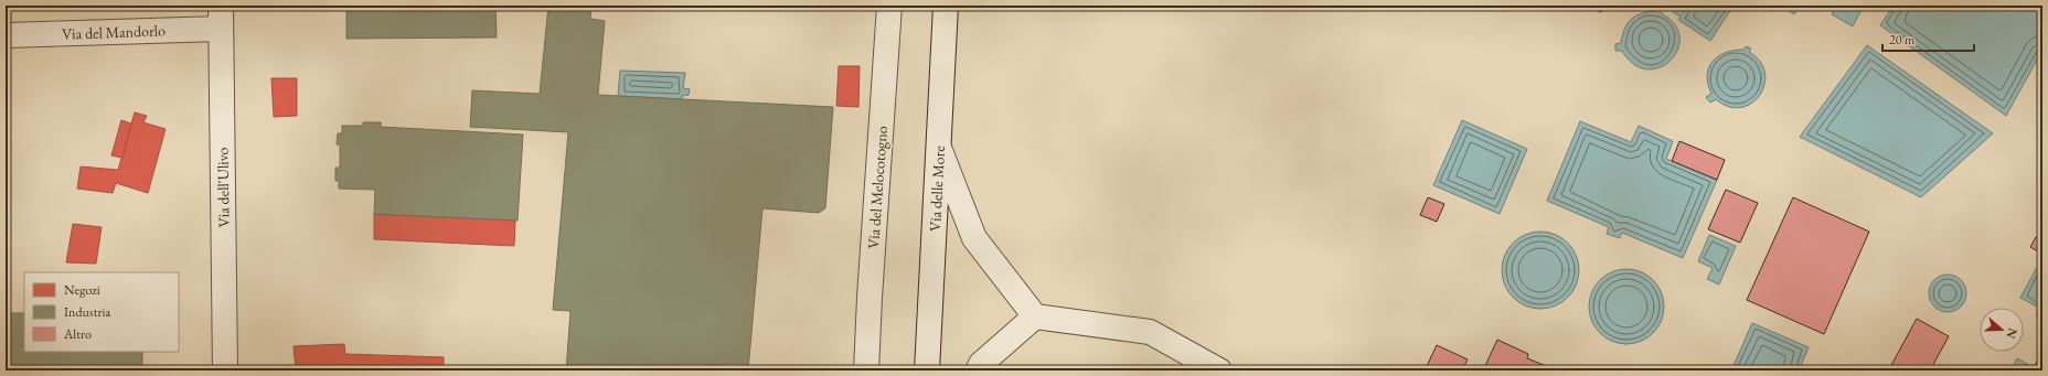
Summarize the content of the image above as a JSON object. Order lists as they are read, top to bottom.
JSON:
{
  "streets": {
    "street": [
      "Via del Mandorlo",
      "Via dell'Ulivo",
      "Via del Melocotogno",
      "Via delle More"
    ]
  },
  "crossings": [
    ["Via del Mandorlo", "Via dell'Ulivo"]
  ],
  "legend": ["Negozi", "Industria", "Altro"],
  "scale_bar": "20 m",
  "north": "right"
}
